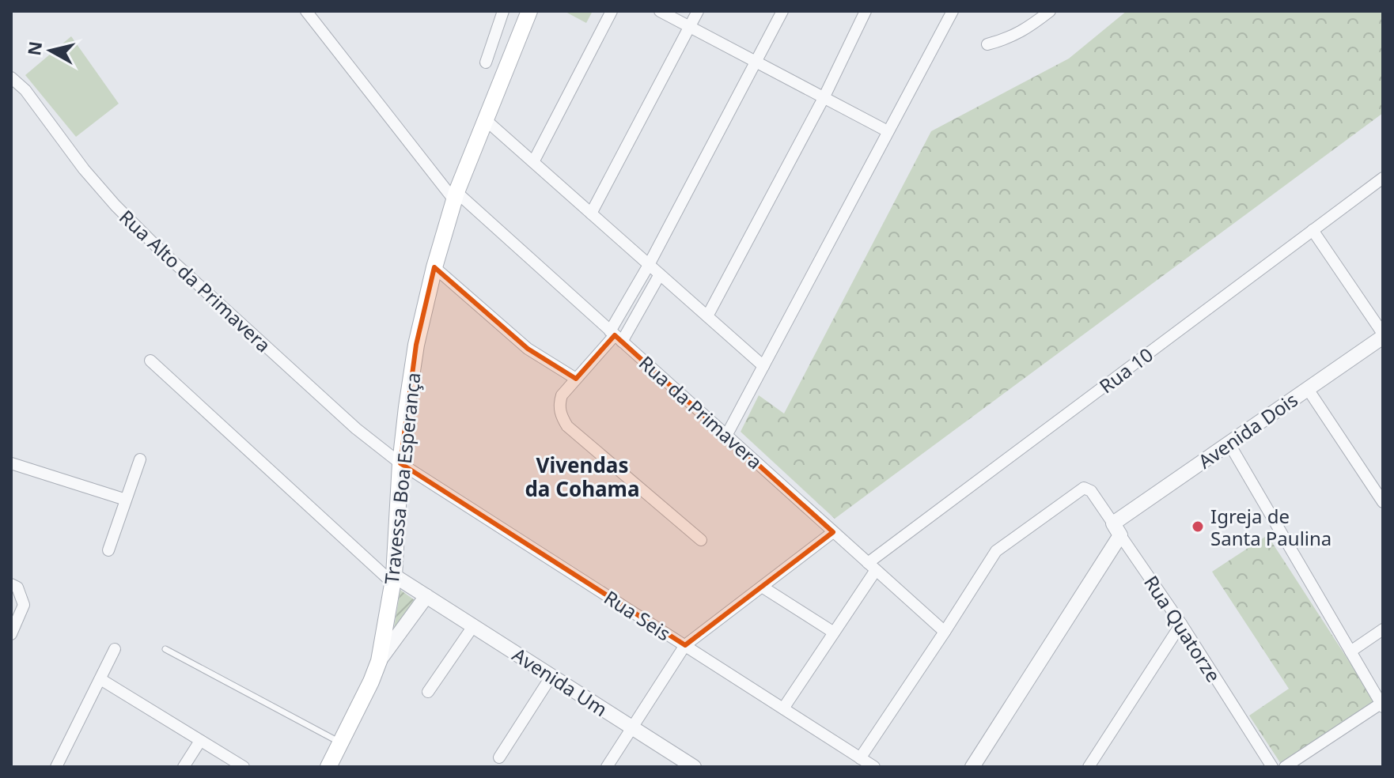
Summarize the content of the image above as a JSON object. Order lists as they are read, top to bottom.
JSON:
{
  "streets": {
    "main road": ["Travessa Boa Esperança"],
    "street": [
      "Rua Alto da Primavera",
      "Rua 10",
      "Rua da Primavera",
      "Avenida Dois",
      "Rua Seis",
      "Rua Quatorze",
      "Avenida Um"
    ]
  },
  "crossings": [
    ["Rua Alto da Primavera", "Travessa Boa Esperança"],
    ["Rua Alto da Primavera", "Rua Seis"],
    ["Rua 10", "Rua da Primavera"],
    ["Rua 10", "Rua Seis"],
    ["Rua da Primavera", "Travessa Boa Esperança"],
    ["Rua da Primavera", "Rua Quatorze"],
    ["Avenida Dois", "Rua Quatorze"],
    ["Travessa Boa Esperança", "Rua Seis"],
    ["Travessa Boa Esperança", "Avenida Um"]
  ],
  "districts": ["Vivendas da Cohama"],
  "places": ["Igreja de Santa Paulina"],
  "north": "left"
}
